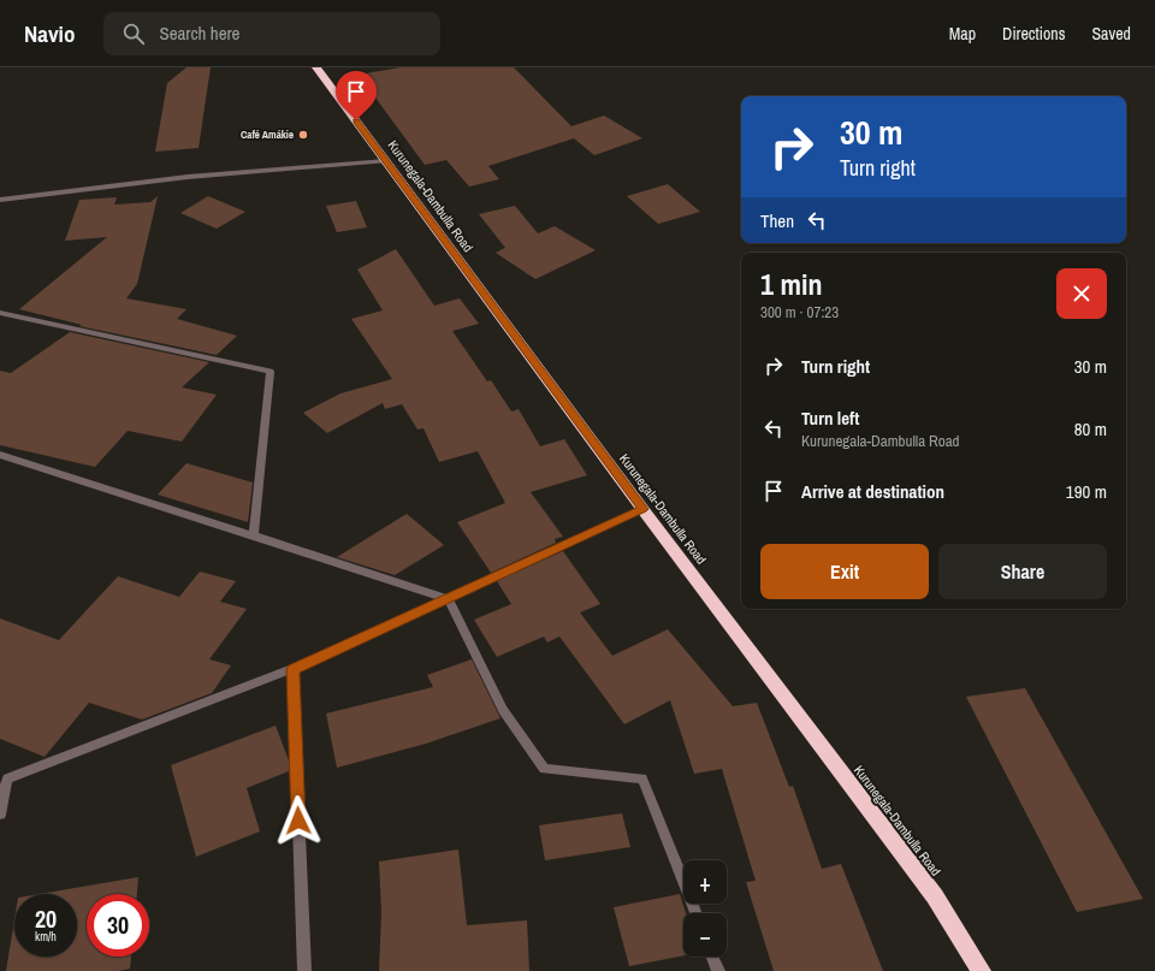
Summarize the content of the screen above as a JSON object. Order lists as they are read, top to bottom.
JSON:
{
  "streets": {
    "highway": ["Kurunegala-Dambulla Road"]
  },
  "places": ["Café Amákie"],
  "page": {
    "header": "Navio",
    "search": "Search here",
    "nav": ["Map", "Directions", "Saved"],
    "turn": ["30 m", "Turn right"],
    "then": "Then",
    "heading": ["1 min", "300 m · 07:23"],
    "list": [
      {
        "name": "Turn right",
        "value": "30 m"
      },
      {
        "name": "Turn left",
        "note": "Kurunegala-Dambulla Road",
        "value": "80 m"
      },
      {
        "name": "Arrive at destination",
        "value": "190 m"
      }
    ],
    "buttons": ["Exit", "Share"],
    "map_buttons": ["+", "−"],
    "speed": "20 km/h",
    "limit": "30"
  }
}
